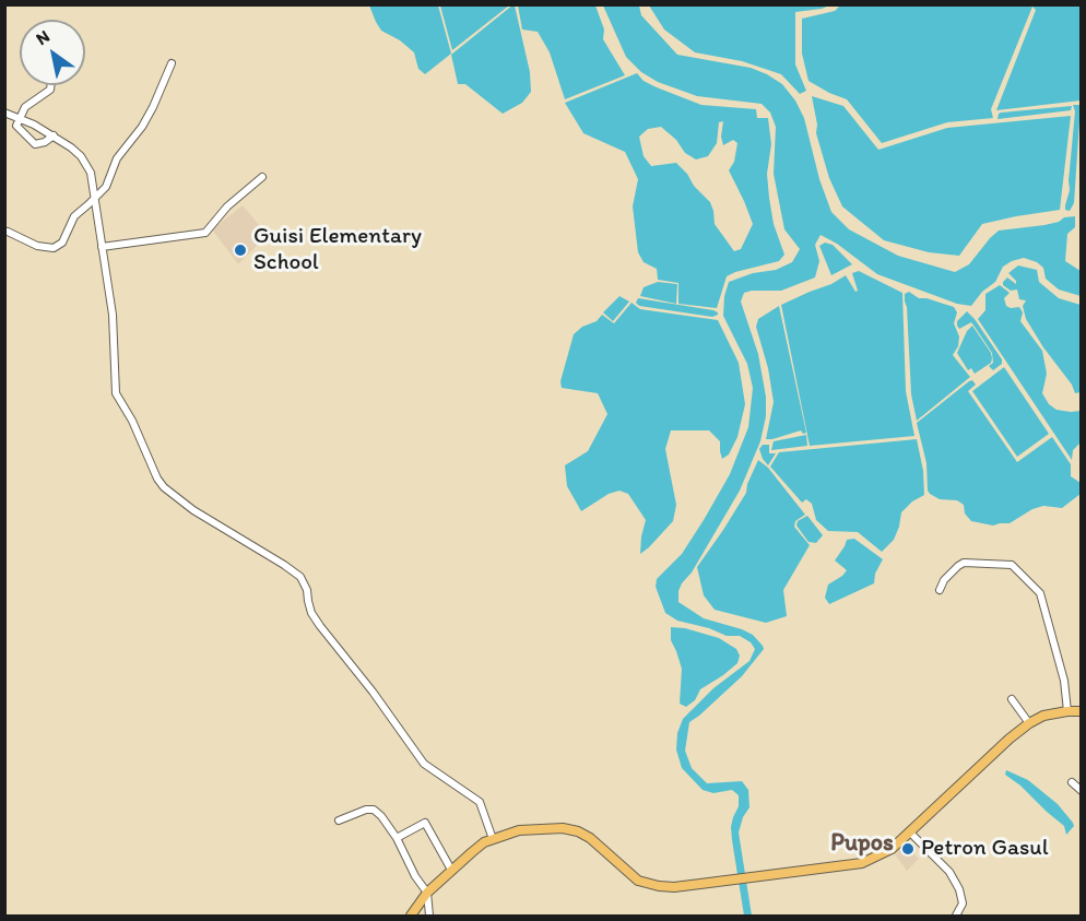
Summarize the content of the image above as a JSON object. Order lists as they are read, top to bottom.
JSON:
{
  "districts": ["Pupos"],
  "places": ["Guisi Elementary School", "Petron Gasul"],
  "north": "top left"
}
